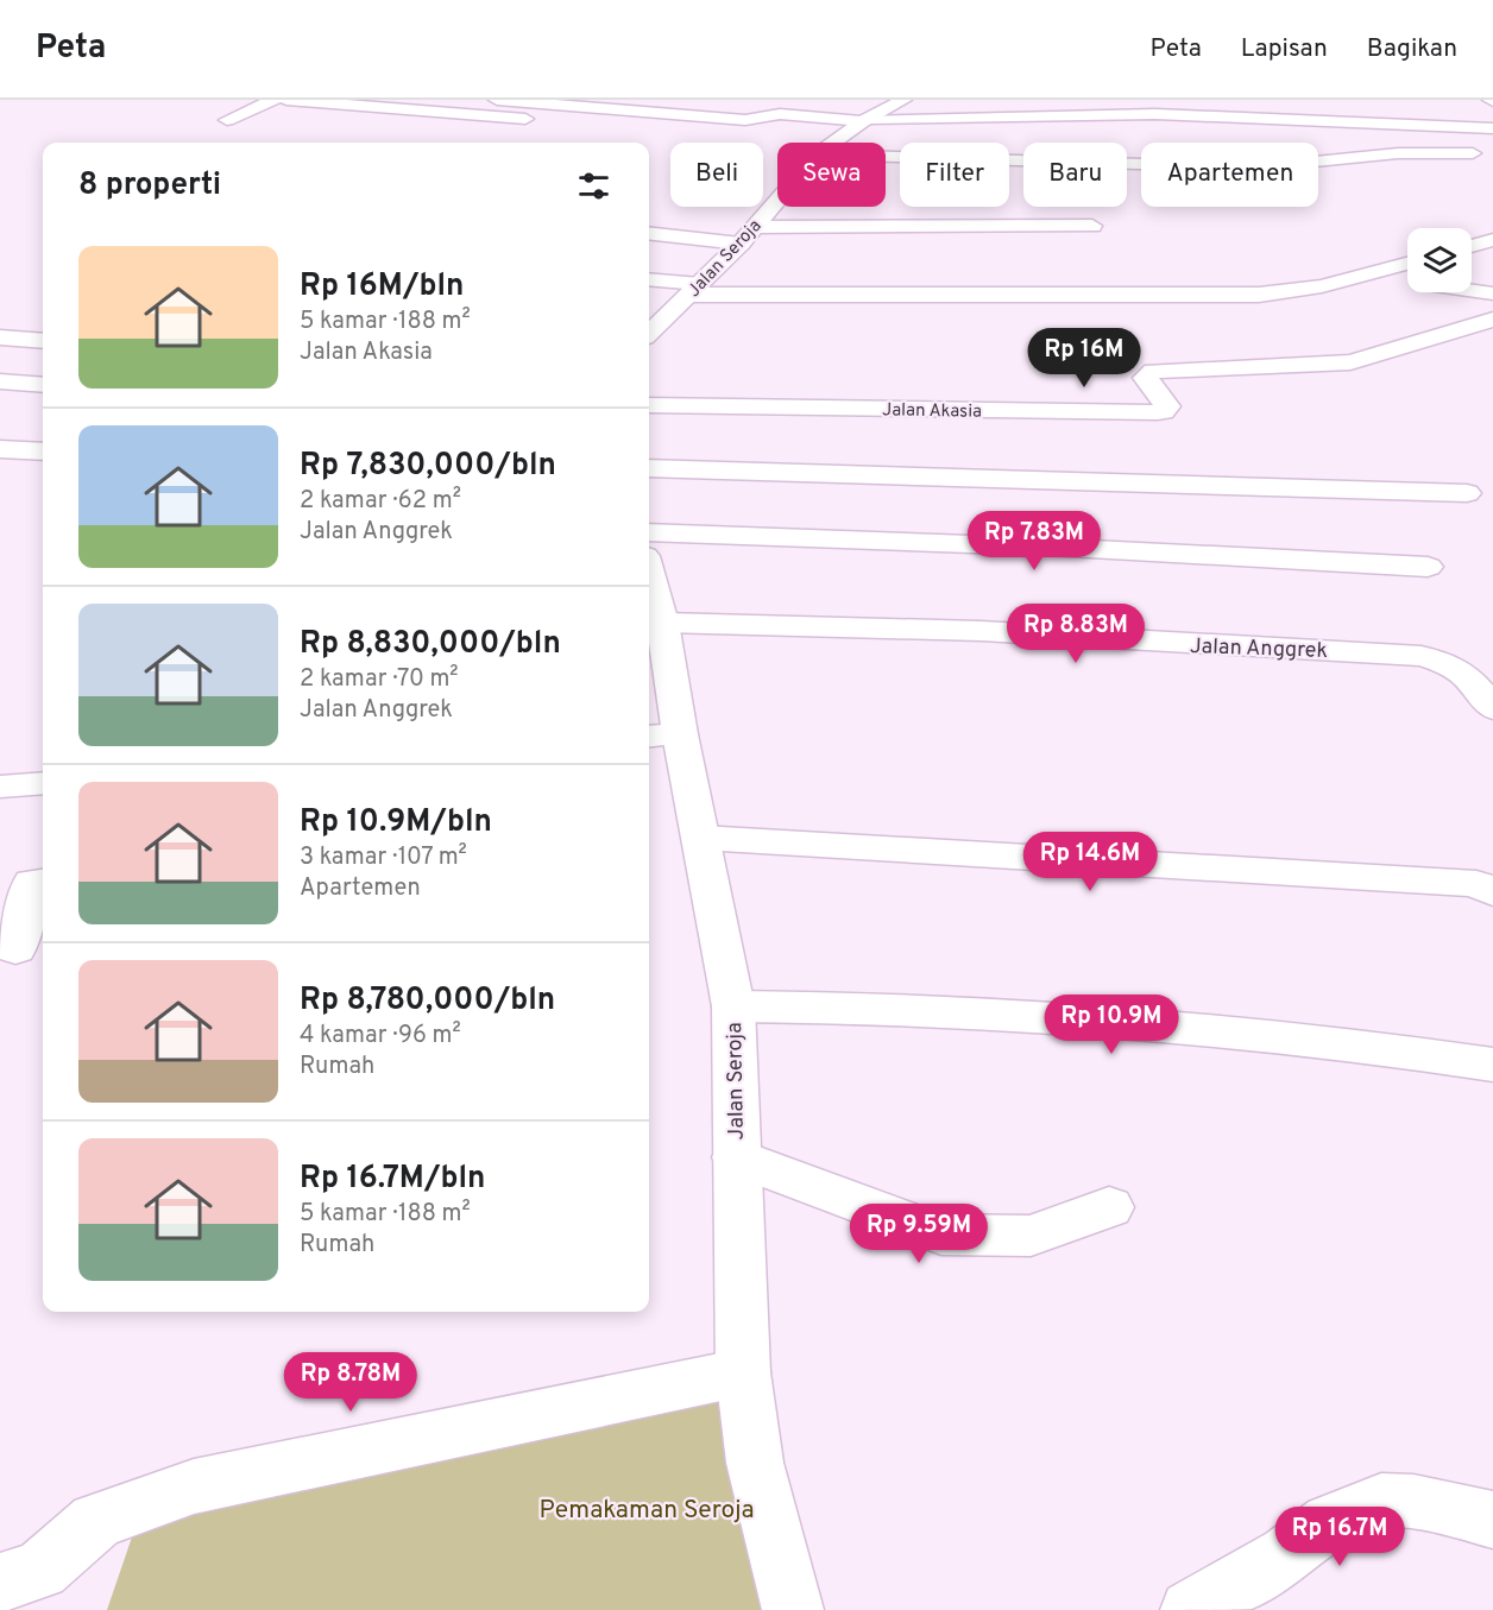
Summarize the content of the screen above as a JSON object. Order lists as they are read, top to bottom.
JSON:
{
  "streets": {
    "street": ["Jalan Seroja", "Jalan Akasia", "Jalan Anggrek"]
  },
  "crossings": [
    ["Jalan Seroja", "Jalan Anggrek"]
  ],
  "parks": ["Pemakaman Seroja"],
  "page": {
    "header": "Peta",
    "nav": ["Peta", "Lapisan", "Bagikan"],
    "chip": [
      "Beli",
      "Sewa",
      "Filter",
      "Baru",
      "Apartemen"
    ],
    "heading": "8 properti",
    "list": [
      {
        "name": "Rp 16M/bln",
        "note": "5 kamar · 188 m² · Jalan Akasia"
      },
      {
        "name": "Rp 7,830,000/bln",
        "note": "2 kamar · 62 m² · Jalan Anggrek"
      },
      {
        "name": "Rp 8,830,000/bln",
        "note": "2 kamar · 70 m² · Jalan Anggrek"
      },
      {
        "name": "Rp 10.9M/bln",
        "note": "3 kamar · 107 m² · Apartemen"
      },
      {
        "name": "Rp 8,780,000/bln",
        "note": "4 kamar · 96 m² · Rumah"
      },
      {
        "name": "Rp 16.7M/bln",
        "note": "5 kamar · 188 m² · Rumah"
      }
    ],
    "price": [
      "Rp 16M",
      "Rp 7.83M",
      "Rp 8.83M",
      "Rp 14.6M",
      "Rp 10.9M",
      "Rp 9.59M",
      "Rp 8.78M",
      "Rp 16.7M"
    ]
  }
}
